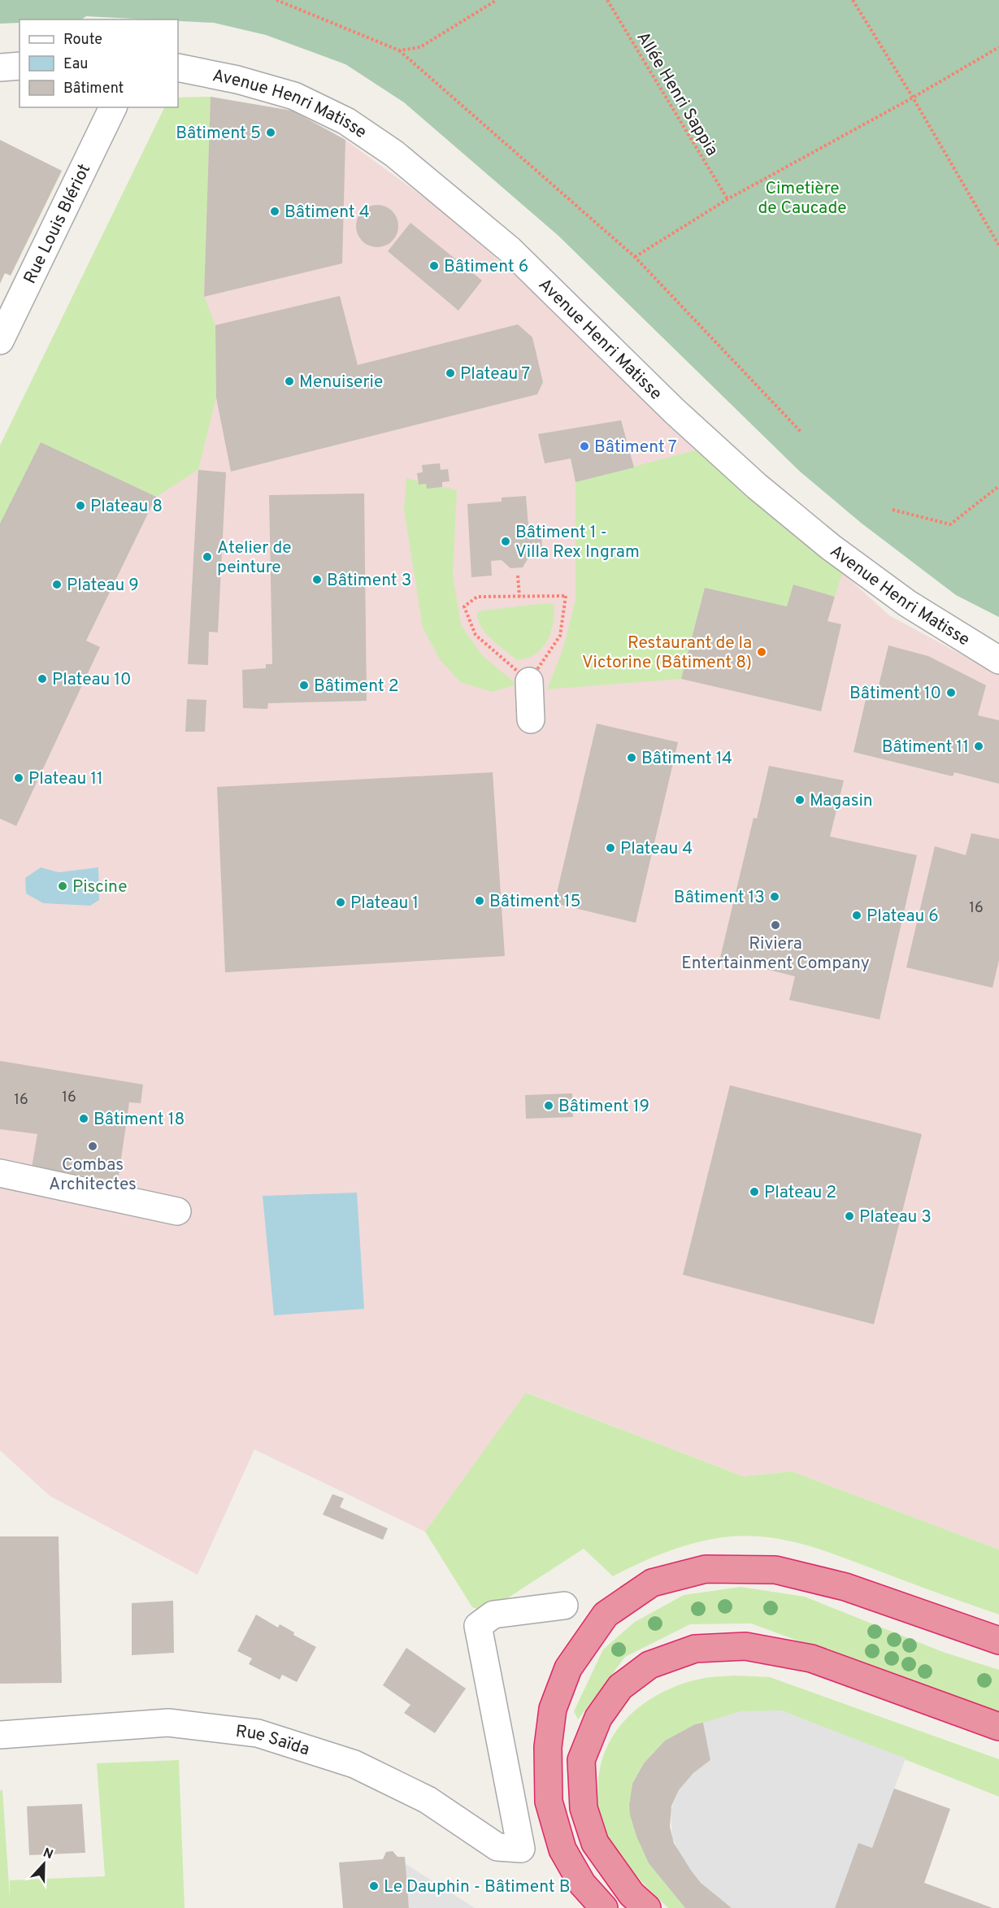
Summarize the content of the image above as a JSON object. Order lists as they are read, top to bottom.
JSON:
{
  "streets": {
    "street": ["Avenue Henri Matisse", "Rue Louis Blériot", "Rue Saïda"],
    "path": ["Allée Henri Sappia"]
  },
  "parks": ["Cimetière de Caucade"],
  "places": [
    "Bâtiment 5",
    "Bâtiment 4",
    "Bâtiment 6",
    "Plateau 7",
    "Menuiserie",
    "Bâtiment 7",
    "Plateau 8",
    "Bâtiment 1 - Villa Rex Ingram",
    "Atelier de peinture",
    "Bâtiment 3",
    "Plateau 9",
    "Restaurant de la Victorine (Bâtiment 8)",
    "Plateau 10",
    "Bâtiment 2",
    "Bâtiment 10",
    "Bâtiment 11",
    "Bâtiment 14",
    "Plateau 11",
    "Magasin",
    "Plateau 4",
    "Piscine",
    "Bâtiment 13",
    "Bâtiment 15",
    "Plateau 1",
    "Plateau 6",
    "Riviera Entertainment Company",
    "Bâtiment 19",
    "Bâtiment 18",
    "Combas Architectes",
    "Plateau 2",
    "Plateau 3",
    "Le Dauphin - Bâtiment B"
  ],
  "house_numbers": ["16", "16", "16"],
  "legend": ["Route", "Eau", "Bâtiment"],
  "north": "top"
}
